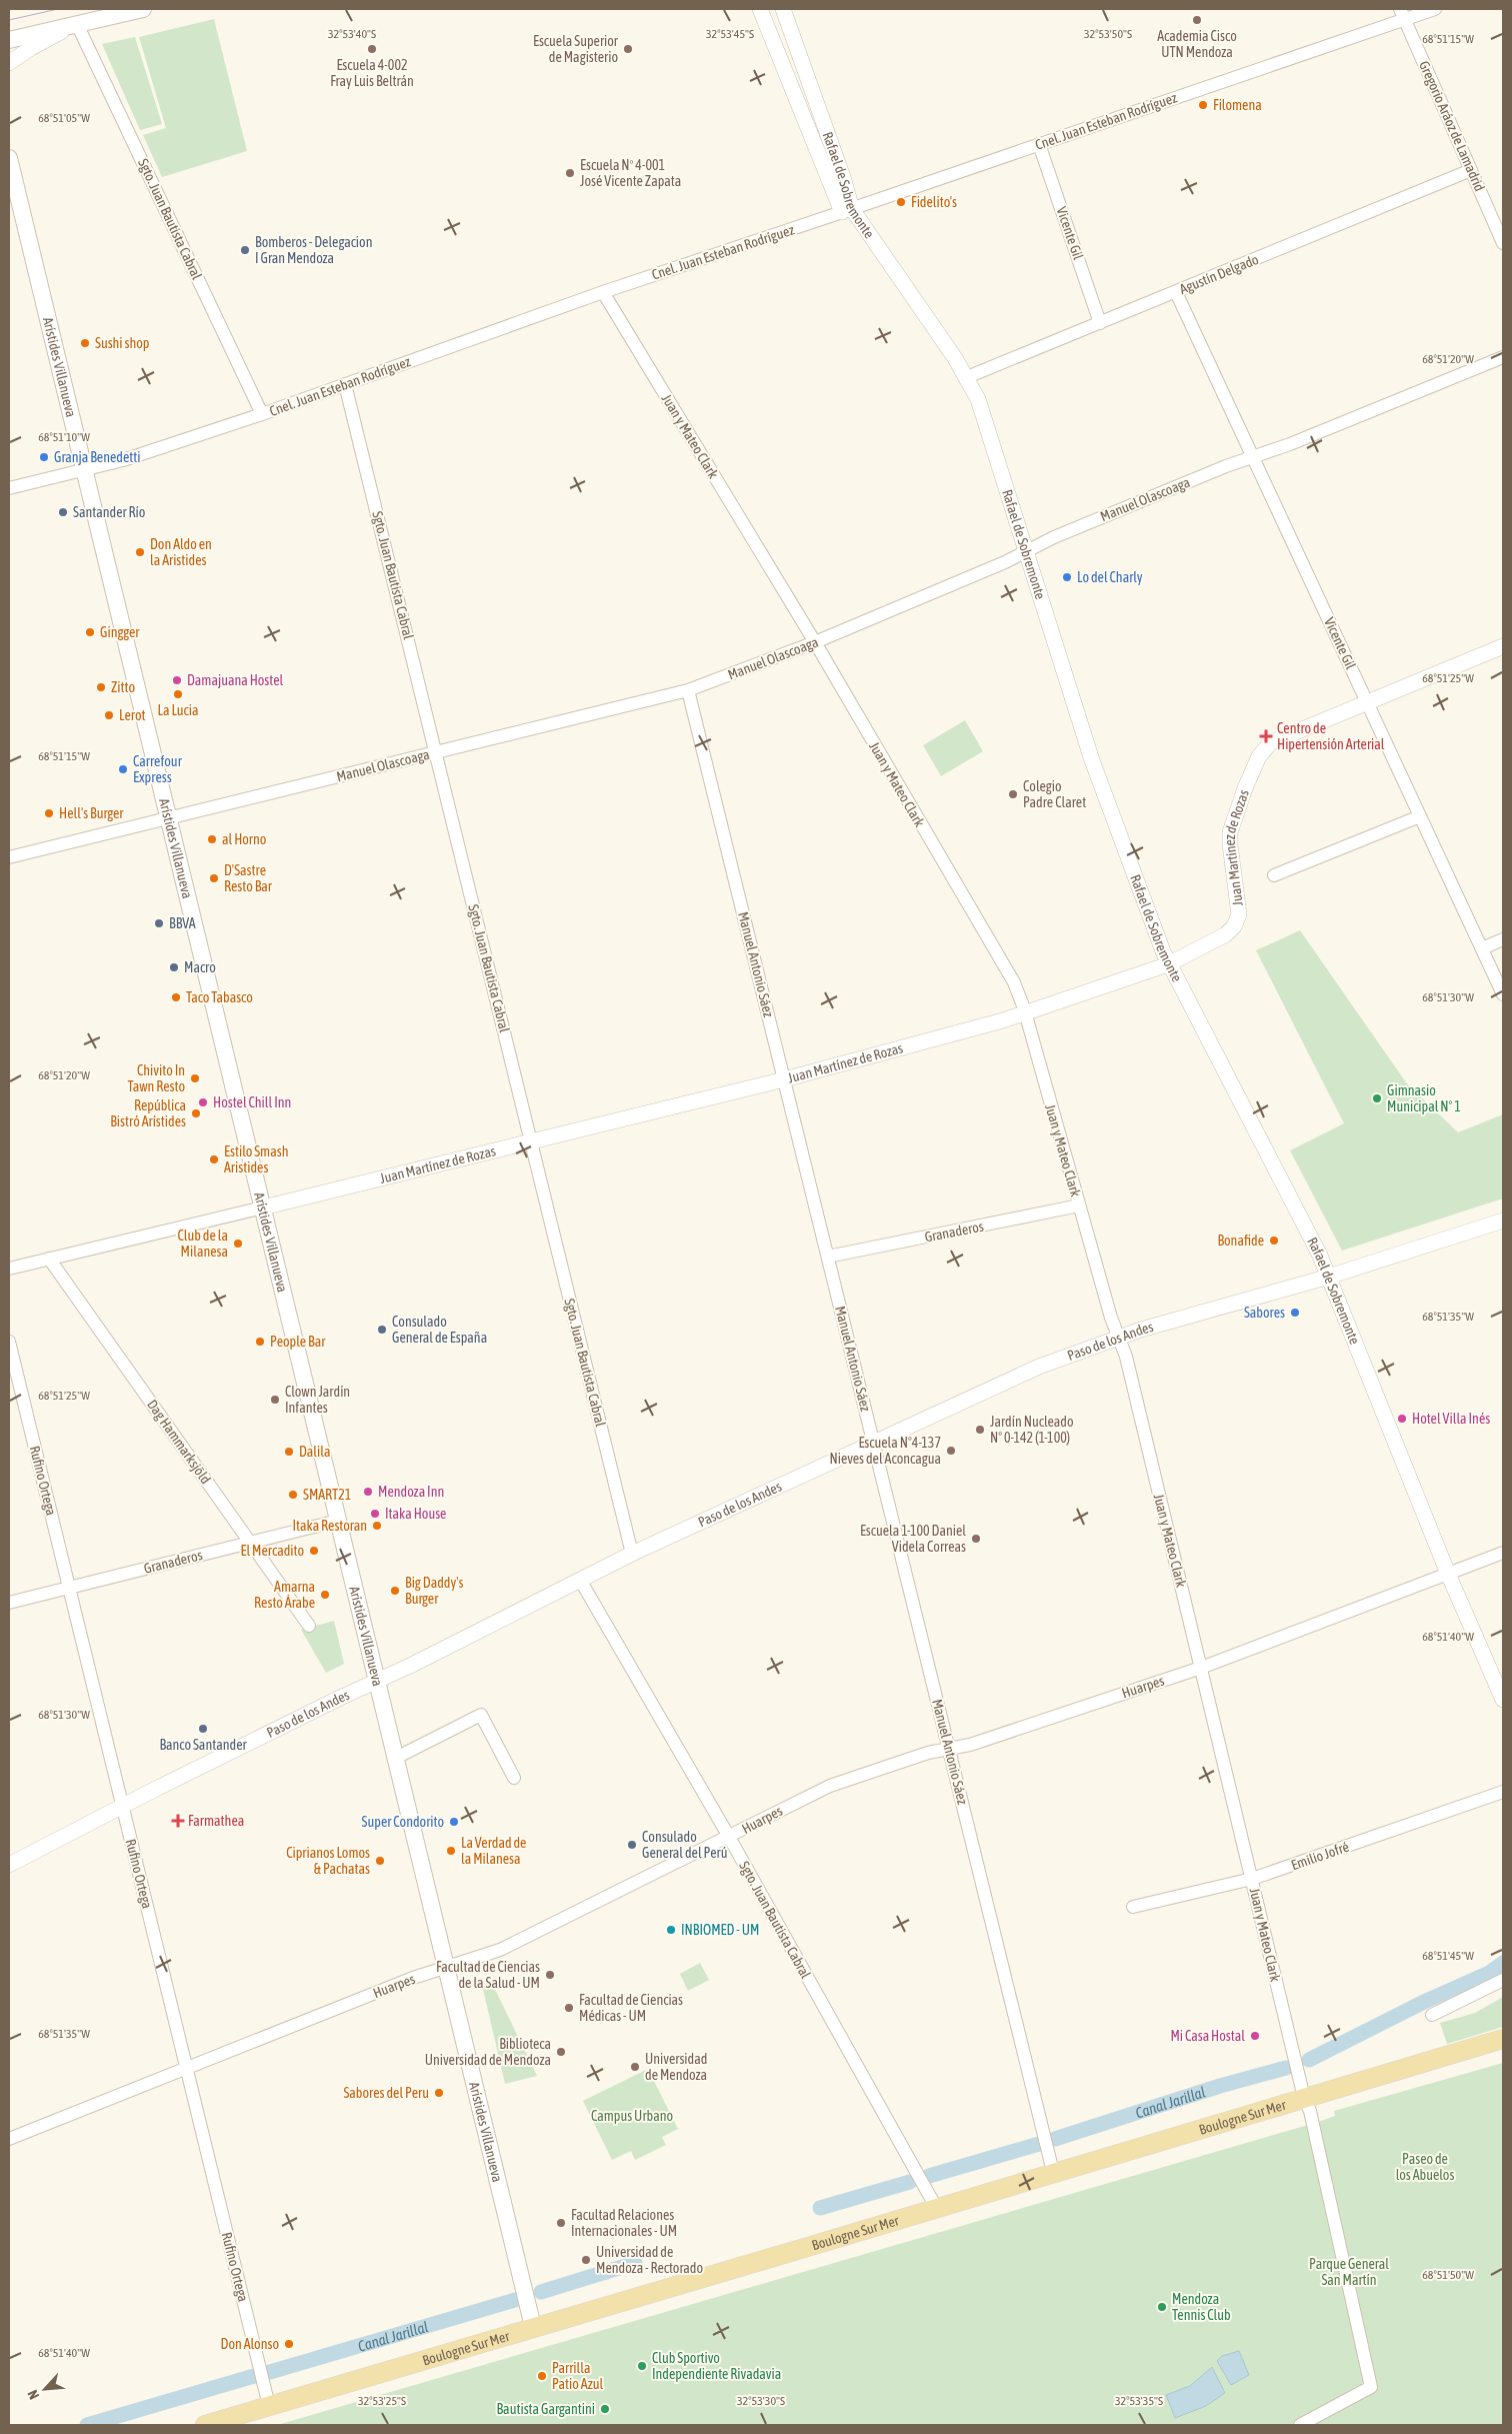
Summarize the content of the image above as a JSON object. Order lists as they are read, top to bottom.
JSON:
{
  "streets": {
    "main road": ["Arístides Villanueva", "Boulogne Sur Mer"],
    "street": [
      "Cnel. Juan Esteban Rodríguez",
      "Gregorio Aráoz de Lamadrid",
      "Rafael de Sobremonte",
      "Sgto. Juan Bautista Cabral",
      "Vicente Gil",
      "Agustín Delgado",
      "Juan y Mateo Clark",
      "Manuel Olascoaga",
      "Juan Martínez de Rozas",
      "Manuel Antonio Sáez",
      "Granaderos",
      "Paso de los Andes",
      "Dag Hammarksjöld",
      "Rufino Ortega",
      "Huarpes",
      "Emilio Jofré"
    ]
  },
  "crossings": [
    ["Cnel. Juan Esteban Rodríguez", "Gregorio Aráoz de Lamadrid"],
    ["Cnel. Juan Esteban Rodríguez", "Rafael de Sobremonte"],
    ["Cnel. Juan Esteban Rodríguez", "Sgto. Juan Bautista Cabral"],
    ["Cnel. Juan Esteban Rodríguez", "Vicente Gil"],
    ["Cnel. Juan Esteban Rodríguez", "Arístides Villanueva"],
    ["Cnel. Juan Esteban Rodríguez", "Juan y Mateo Clark"],
    ["Gregorio Aráoz de Lamadrid", "Agustín Delgado"],
    ["Rafael de Sobremonte", "Agustín Delgado"],
    ["Rafael de Sobremonte", "Manuel Olascoaga"],
    ["Rafael de Sobremonte", "Juan Martínez de Rozas"],
    ["Rafael de Sobremonte", "Paso de los Andes"],
    ["Rafael de Sobremonte", "Huarpes"],
    ["Sgto. Juan Bautista Cabral", "Manuel Olascoaga"],
    ["Sgto. Juan Bautista Cabral", "Juan Martínez de Rozas"],
    ["Sgto. Juan Bautista Cabral", "Paso de los Andes"],
    ["Sgto. Juan Bautista Cabral", "Huarpes"],
    ["Sgto. Juan Bautista Cabral", "Boulogne Sur Mer"],
    ["Vicente Gil", "Agustín Delgado"],
    ["Vicente Gil", "Manuel Olascoaga"],
    ["Vicente Gil", "Juan Martínez de Rozas"],
    ["Arístides Villanueva", "Manuel Olascoaga"],
    ["Arístides Villanueva", "Juan Martínez de Rozas"],
    ["Arístides Villanueva", "Granaderos"],
    ["Arístides Villanueva", "Paso de los Andes"],
    ["Arístides Villanueva", "Huarpes"],
    ["Arístides Villanueva", "Boulogne Sur Mer"],
    ["Juan y Mateo Clark", "Manuel Olascoaga"],
    ["Juan y Mateo Clark", "Juan Martínez de Rozas"],
    ["Juan y Mateo Clark", "Granaderos"],
    ["Juan y Mateo Clark", "Paso de los Andes"],
    ["Juan y Mateo Clark", "Huarpes"],
    ["Juan y Mateo Clark", "Emilio Jofré"],
    ["Juan y Mateo Clark", "Boulogne Sur Mer"],
    ["Manuel Olascoaga", "Manuel Antonio Sáez"],
    ["Juan Martínez de Rozas", "Manuel Antonio Sáez"],
    ["Juan Martínez de Rozas", "Dag Hammarksjöld"],
    ["Manuel Antonio Sáez", "Granaderos"],
    ["Manuel Antonio Sáez", "Paso de los Andes"],
    ["Manuel Antonio Sáez", "Huarpes"],
    ["Manuel Antonio Sáez", "Boulogne Sur Mer"],
    ["Granaderos", "Dag Hammarksjöld"],
    ["Granaderos", "Rufino Ortega"],
    ["Paso de los Andes", "Rufino Ortega"],
    ["Rufino Ortega", "Huarpes"],
    ["Rufino Ortega", "Boulogne Sur Mer"]
  ],
  "water": ["Canal Jarillal"],
  "parks": ["Campus Urbano", "Paseo de los Abuelos", "Parque General San Martín"],
  "places": {
    "other": [
      "Academia Cisco UTN Mendoza",
      "Escuela 4-002 Fray Luis Beltrán",
      "Escuela Superior de Magisterio",
      "Filomena",
      "Escuela Nº 4-001 José Vicente Zapata",
      "Fidelito's",
      "Bomberos - Delegacion I Gran Mendoza",
      "Sushi shop",
      "Granja Benedetti",
      "Santander Río",
      "Don Aldo en la Aristides",
      "Lo del Charly",
      "Gingger",
      "Damajuana Hostel",
      "Zitto",
      "La Lucia",
      "Lerot",
      "Carrefour Express",
      "Colegio Padre Claret",
      "Hell's Burger",
      "al Horno",
      "D'Sastre Resto Bar",
      "BBVA",
      "Macro",
      "Taco Tabasco",
      "Chivito In Tawn Resto",
      "Gimnasio Municipal N° 1",
      "Hostel Chill Inn",
      "República Bistró Arístides",
      "Estilo Smash Aristides",
      "Bonafide",
      "Club de la Milanesa",
      "Sabores",
      "Consulado General de España",
      "People Bar",
      "Clown Jardín Infantes",
      "Hotel Villa Inés",
      "Jardín Nucleado N° 0-142 (1-100)",
      "Escuela N°4-137 Nieves del Aconcagua",
      "Dalila",
      "Mendoza Inn",
      "SMART21",
      "Itaka House",
      "Itaka Restoran",
      "Escuela 1-100 Daniel Videla Correas",
      "El Mercadito",
      "Big Daddy's Burger",
      "Amarna Resto Árabe",
      "Banco Santander",
      "Super Condorito",
      "Consulado General del Perú",
      "La Verdad de la Milanesa",
      "Ciprianos Lomos & Pachatas",
      "INBIOMED - UM",
      "Facultad de Ciencias de la Salud - UM",
      "Facultad de Ciencias Médicas - UM",
      "Mi Casa Hostal",
      "Biblioteca Universidad de Mendoza",
      "Universidad de Mendoza",
      "Sabores del Peru",
      "Facultad Relaciones Internacionales - UM",
      "Universidad de Mendoza - Rectorado",
      "Mendoza Tennis Club",
      "Don Alonso",
      "Club Sportivo Independiente Rivadavia",
      "Parrilla Patio Azul",
      "Bautista Gargantini"
    ],
    "health": ["Centro de Hipertensión Arterial", "Farmathea"]
  },
  "north": "bottom left",
  "coordinates": [
    "32°53'40\"S",
    "32°53'45\"S",
    "32°53'50\"S",
    "68°51'15\"W",
    "68°51'05\"W",
    "68°51'20\"W",
    "68°51'10\"W",
    "68°51'25\"W",
    "68°51'30\"W",
    "68°51'35\"W",
    "68°51'40\"W",
    "68°51'45\"W",
    "68°51'50\"W",
    "32°53'25\"S",
    "32°53'30\"S",
    "32°53'35\"S"
  ]
}
